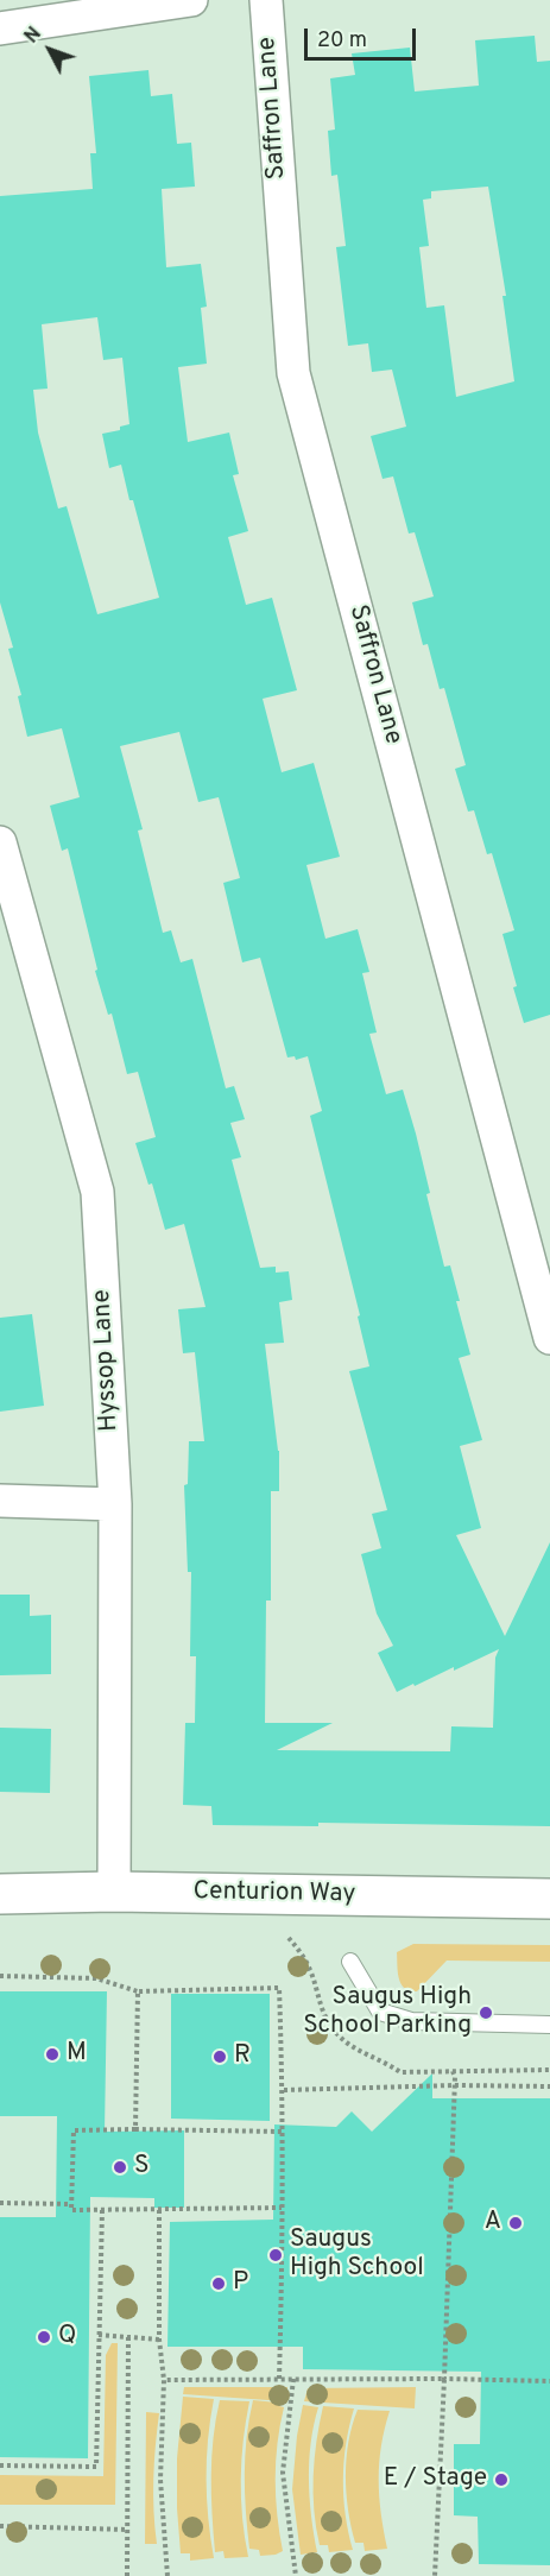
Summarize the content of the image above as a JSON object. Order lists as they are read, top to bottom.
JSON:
{
  "streets": {
    "street": ["Saffron Lane", "Hyssop Lane", "Centurion Way"]
  },
  "crossings": [
    ["Hyssop Lane", "Centurion Way"]
  ],
  "places": [
    "Saugus High School Parking",
    "M",
    "R",
    "S",
    "A",
    "Saugus High School",
    "P",
    "Q",
    "E / Stage"
  ],
  "scale_bar": "20 m",
  "north": "top left"
}
